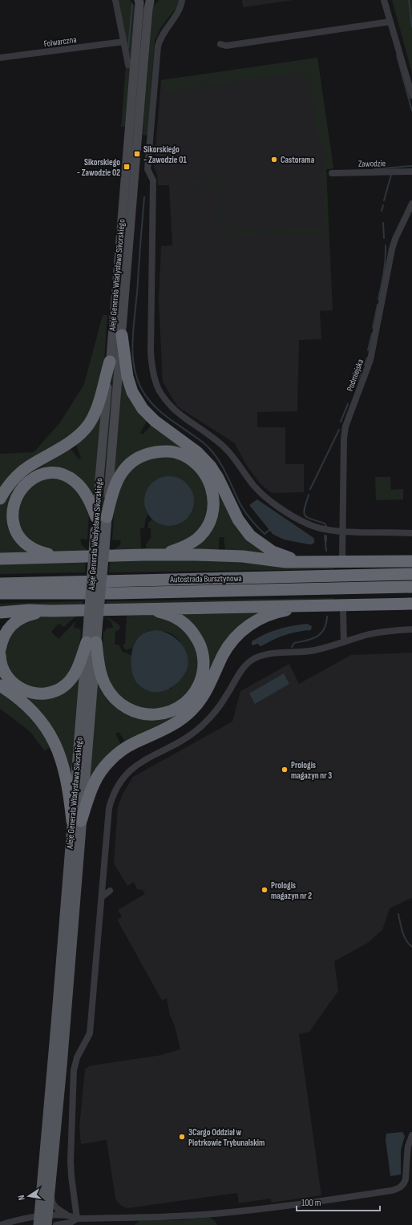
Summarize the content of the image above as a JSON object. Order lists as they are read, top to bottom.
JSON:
{
  "streets": {
    "highway": ["Autostrada Bursztynowa"],
    "main road": ["Aleje Generała Władysława Sikorskiego"],
    "street": ["Folwarczna", "Zawodzie", "Podmiejska"]
  },
  "places": {
    "transit": ["Sikorskiego - Zawodzie 01", "Sikorskiego - Zawodzie 02"],
    "other": [
      "Castorama",
      "Prologis magazyn nr 3",
      "Prologis magazyn nr 2",
      "3Cargo Oddział w Piotrkowie Trybunalskim"
    ]
  },
  "scale_bar": "100 m",
  "north": "left"
}
